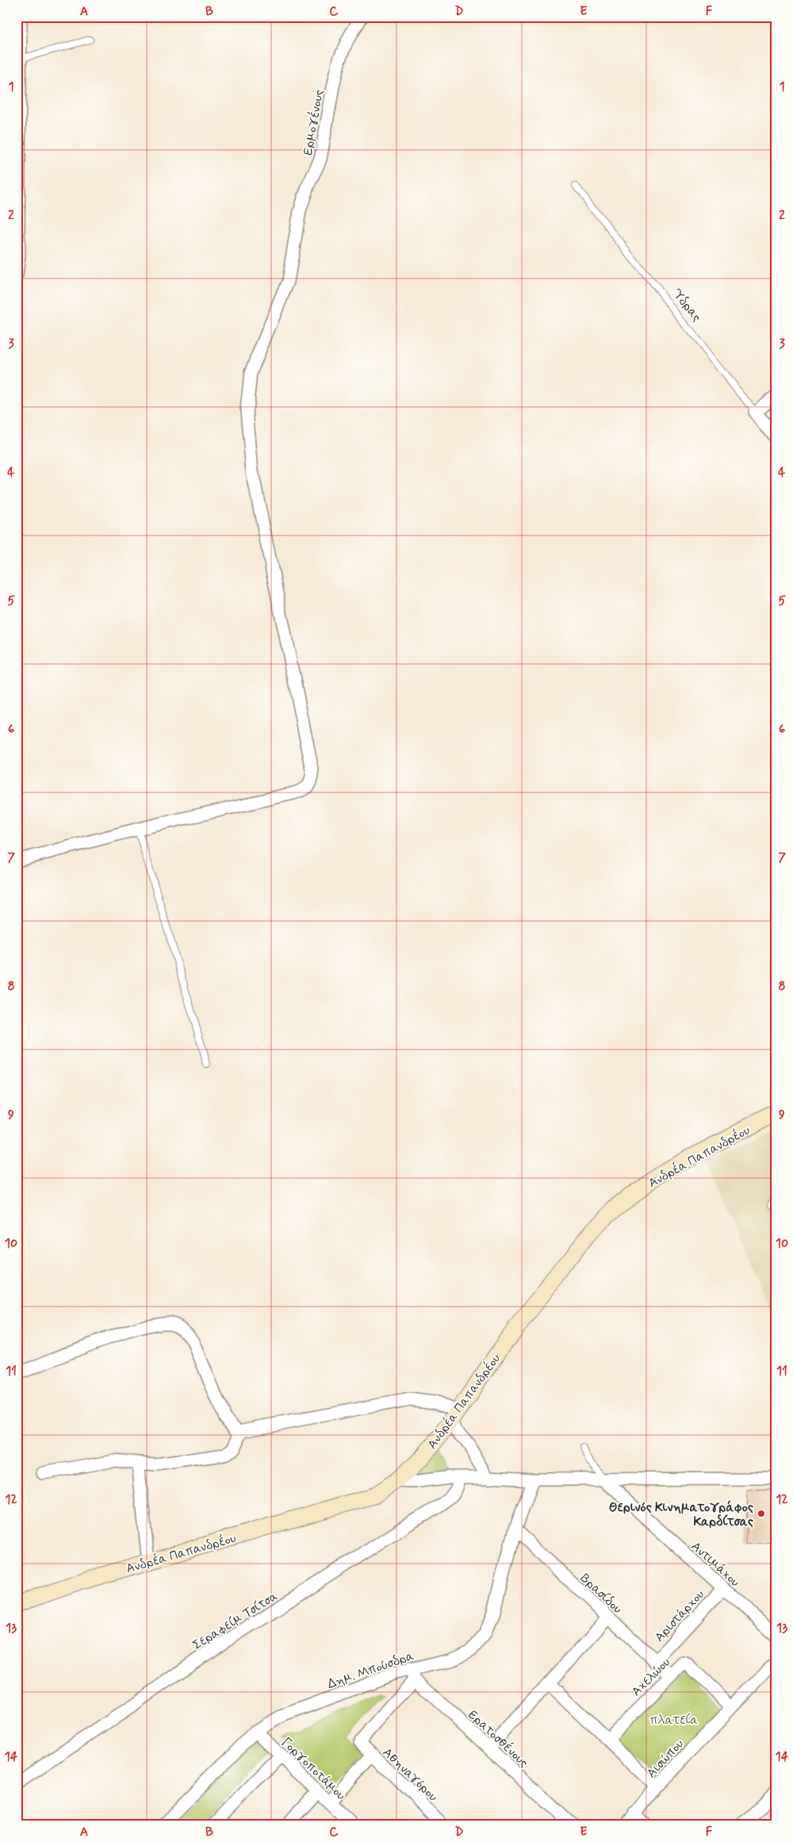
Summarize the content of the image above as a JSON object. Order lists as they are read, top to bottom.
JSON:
{
  "streets": {
    "main road": ["Ανδρέα Παπανδρέου"],
    "street": [
      "Ερμογένους",
      "Ύδρας",
      "Αντιμάχου",
      "Βρασίδου",
      "Αριστάρχου",
      "Σεραφείμ Τσίτσα",
      "Δημ. Μπούσδρα",
      "Αχελώου",
      "Ερατοσθένους",
      "Αισώπου",
      "Γοργοποτάμου",
      "Αθηναγόρου"
    ]
  },
  "crossings": [
    ["Αντιμάχου", "Αριστάρχου"],
    ["Βρασίδου", "Αριστάρχου"],
    ["Βρασίδου", "Δημ. Μπούσδρα"],
    ["Βρασίδου", "Αχελώου"],
    ["Δημ. Μπούσδρα", "Ερατοσθένους"],
    ["Δημ. Μπούσδρα", "Γοργοποτάμου"],
    ["Δημ. Μπούσδρα", "Αθηναγόρου"],
    ["Αχελώου", "Αισώπου"],
    ["Ερατοσθένους", "Αθηναγόρου"]
  ],
  "parks": ["πλατεία"],
  "places": ["Θερινός Κινηματογράφος Καρδίτσας"],
  "grid": {
    "columns": [
      "A",
      "B",
      "C",
      "D",
      "E",
      "F"
    ],
    "rows": [
      "1",
      "2",
      "3",
      "4",
      "5",
      "6",
      "7",
      "8",
      "9",
      "10",
      "11",
      "12",
      "13",
      "14"
    ]
  }
}
